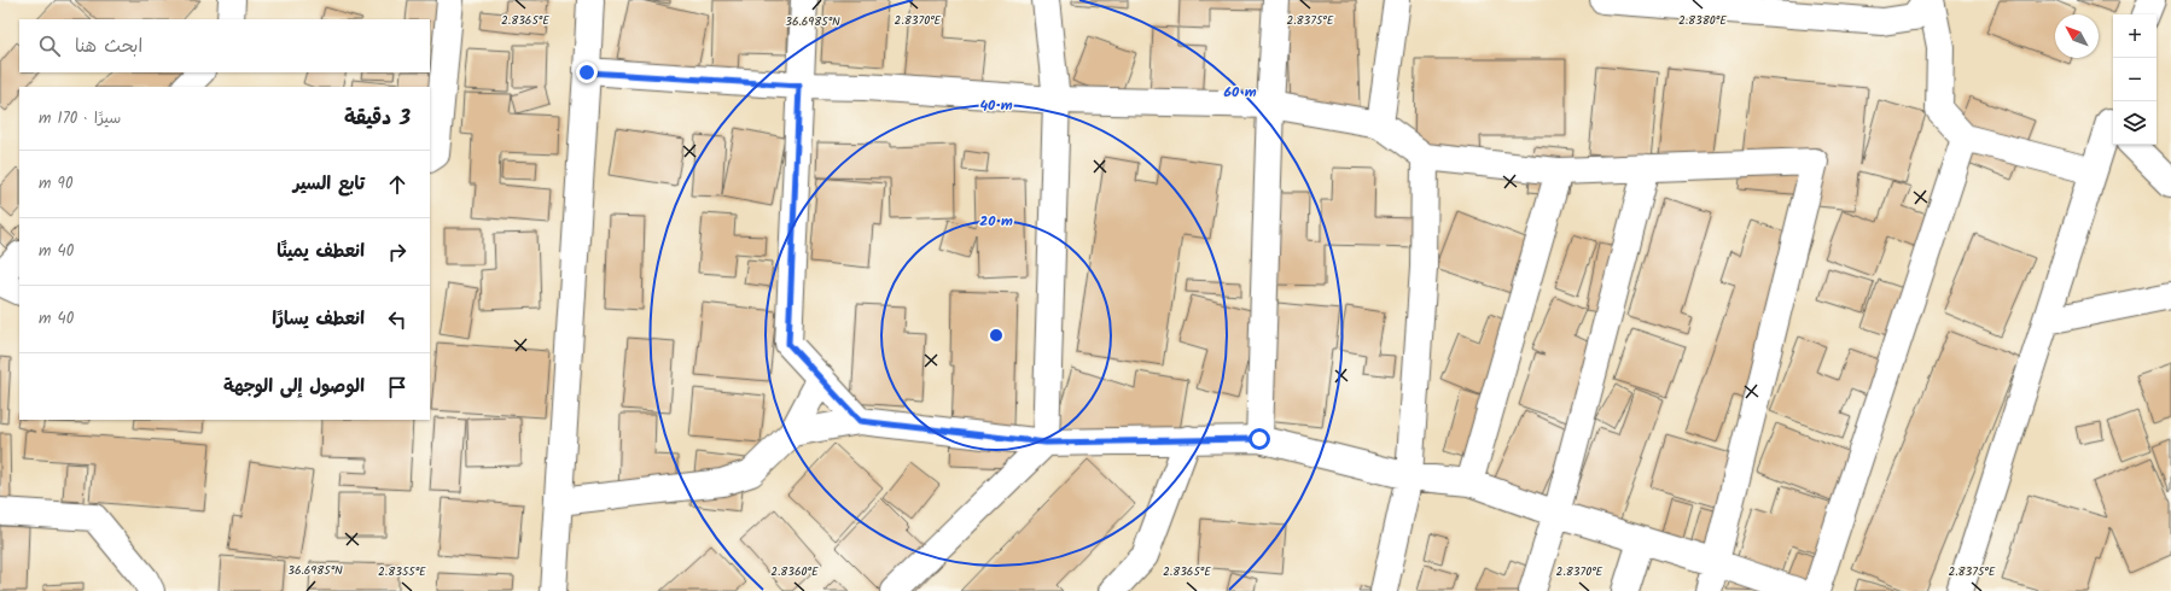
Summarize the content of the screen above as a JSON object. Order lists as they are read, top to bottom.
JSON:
{
  "north": "top left",
  "page": {
    "map_buttons": ["+", "−"],
    "search": "ابحث هنا",
    "heading": ["3 دقيقة", "سيرًا · 170 m"],
    "list": [
      ["تابع السير", "90 m"],
      ["انعطف يمينًا", "40 m"],
      ["انعطف يسارًا", "40 m"],
      "الوصول إلى الوجهة"
    ]
  },
  "coordinates": [
    "2.8365°E",
    "2.8375°E",
    "2.8370°E",
    "2.8380°E",
    "36.6985°N",
    "2.8355°E",
    "2.8360°E"
  ],
  "rings": ["60 m", "40 m", "20 m"]
}
